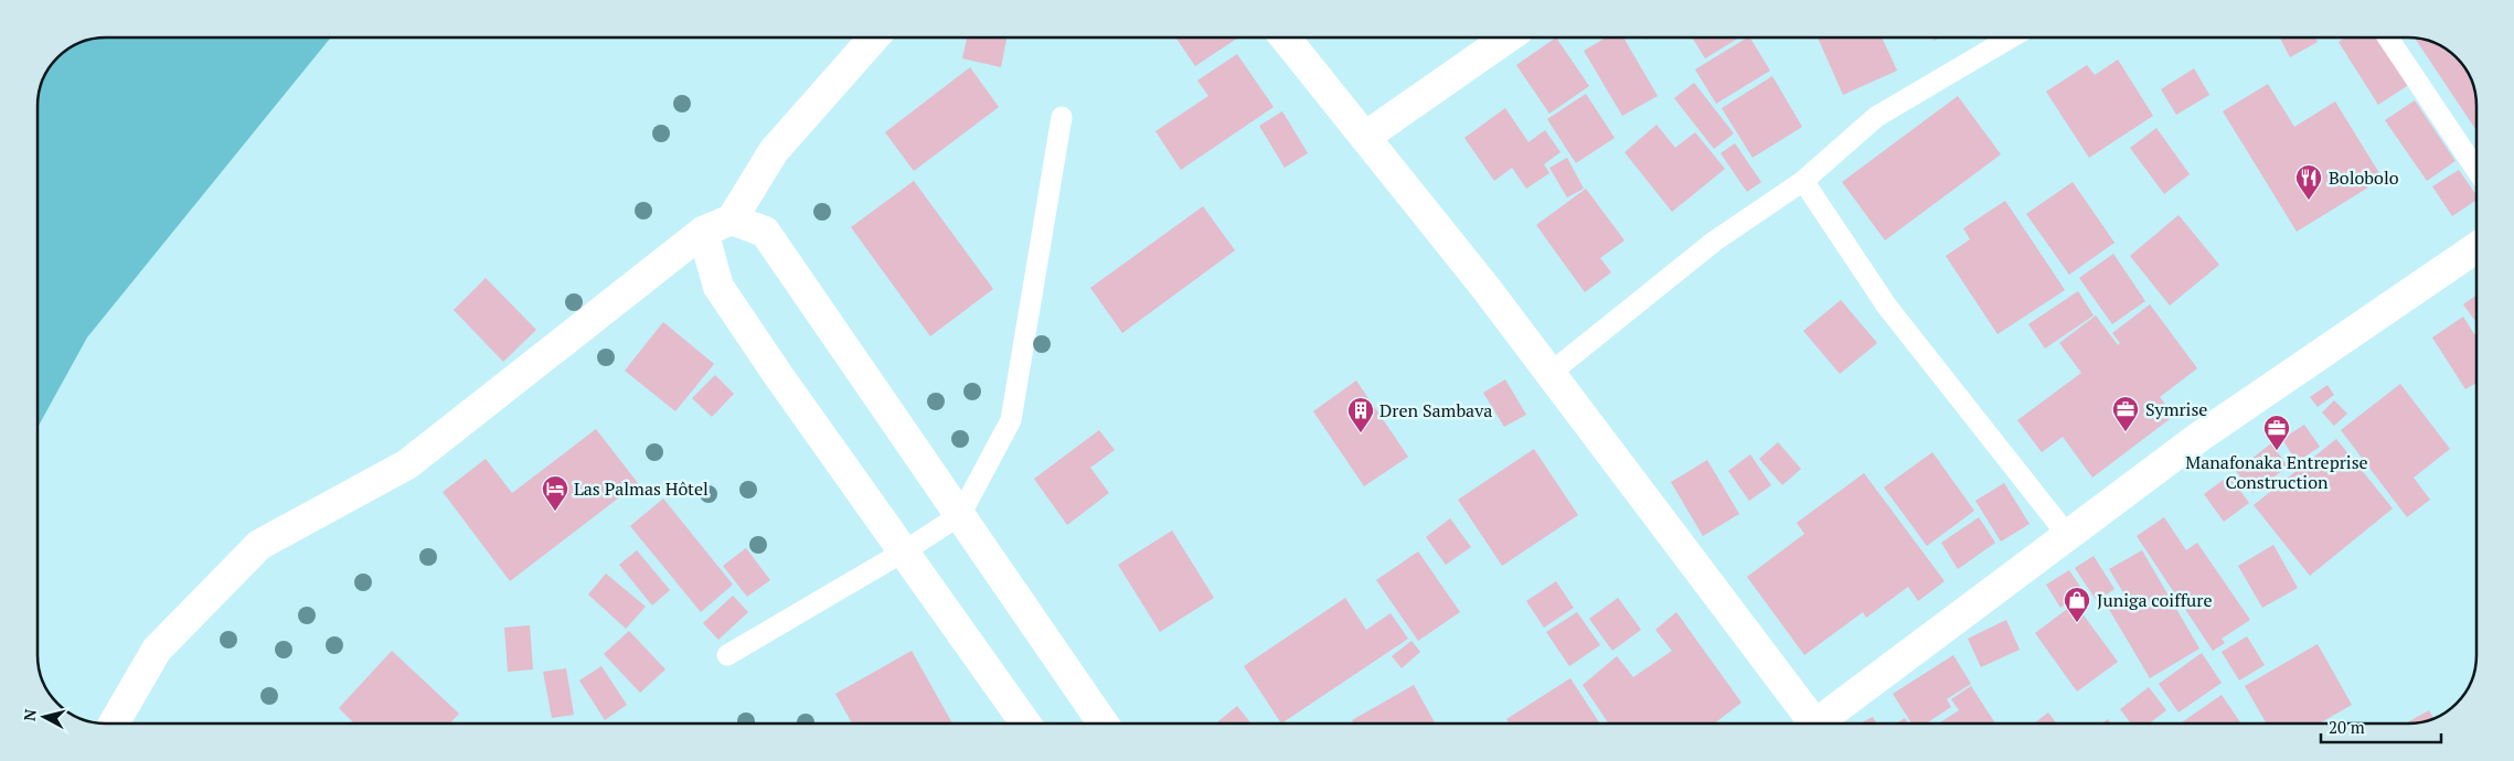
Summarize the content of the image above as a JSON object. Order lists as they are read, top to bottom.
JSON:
{
  "places": {
    "restaurant": ["Bolobolo"],
    "office": ["Symrise", "Manafonaka Entreprise Construction"],
    "building": ["Dren Sambava"],
    "hotel": ["Las Palmas Hôtel"],
    "shop": ["Juniga coiffure"]
  },
  "scale_bar": "20 m",
  "north": "left"
}
